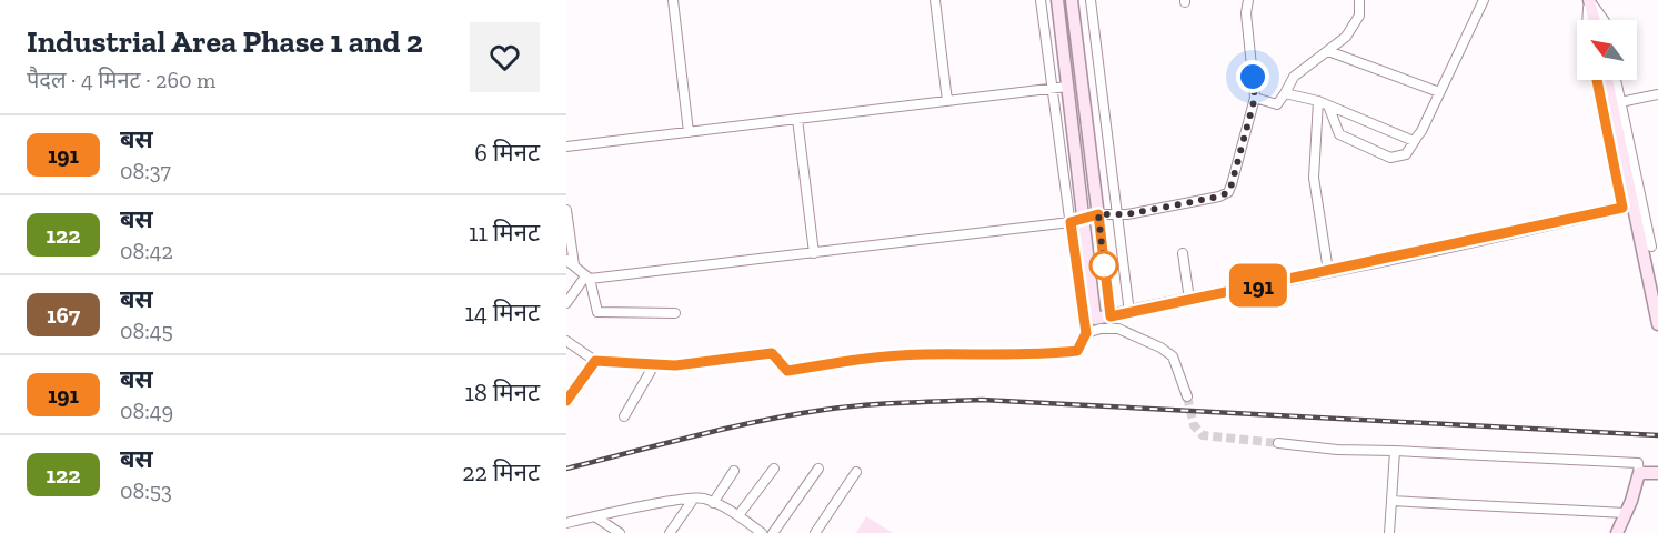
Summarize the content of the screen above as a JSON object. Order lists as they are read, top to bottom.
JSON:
{
  "lines": ["bus line 191"],
  "north": "top left",
  "page": {
    "heading": ["Industrial Area Phase 1 and 2", "पैदल · 4 मिनट · 260 m"],
    "on_map": "191",
    "list": [
      {
        "mark": "191",
        "name": "बस",
        "note": "08:37",
        "value": "6 मिनट"
      },
      {
        "mark": "122",
        "name": "बस",
        "note": "08:42",
        "value": "11 मिनट"
      },
      {
        "mark": "167",
        "name": "बस",
        "note": "08:45",
        "value": "14 मिनट"
      },
      {
        "mark": "191",
        "name": "बस",
        "note": "08:49",
        "value": "18 मिनट"
      },
      {
        "mark": "122",
        "name": "बस",
        "note": "08:53",
        "value": "22 मिनट"
      }
    ]
  }
}
